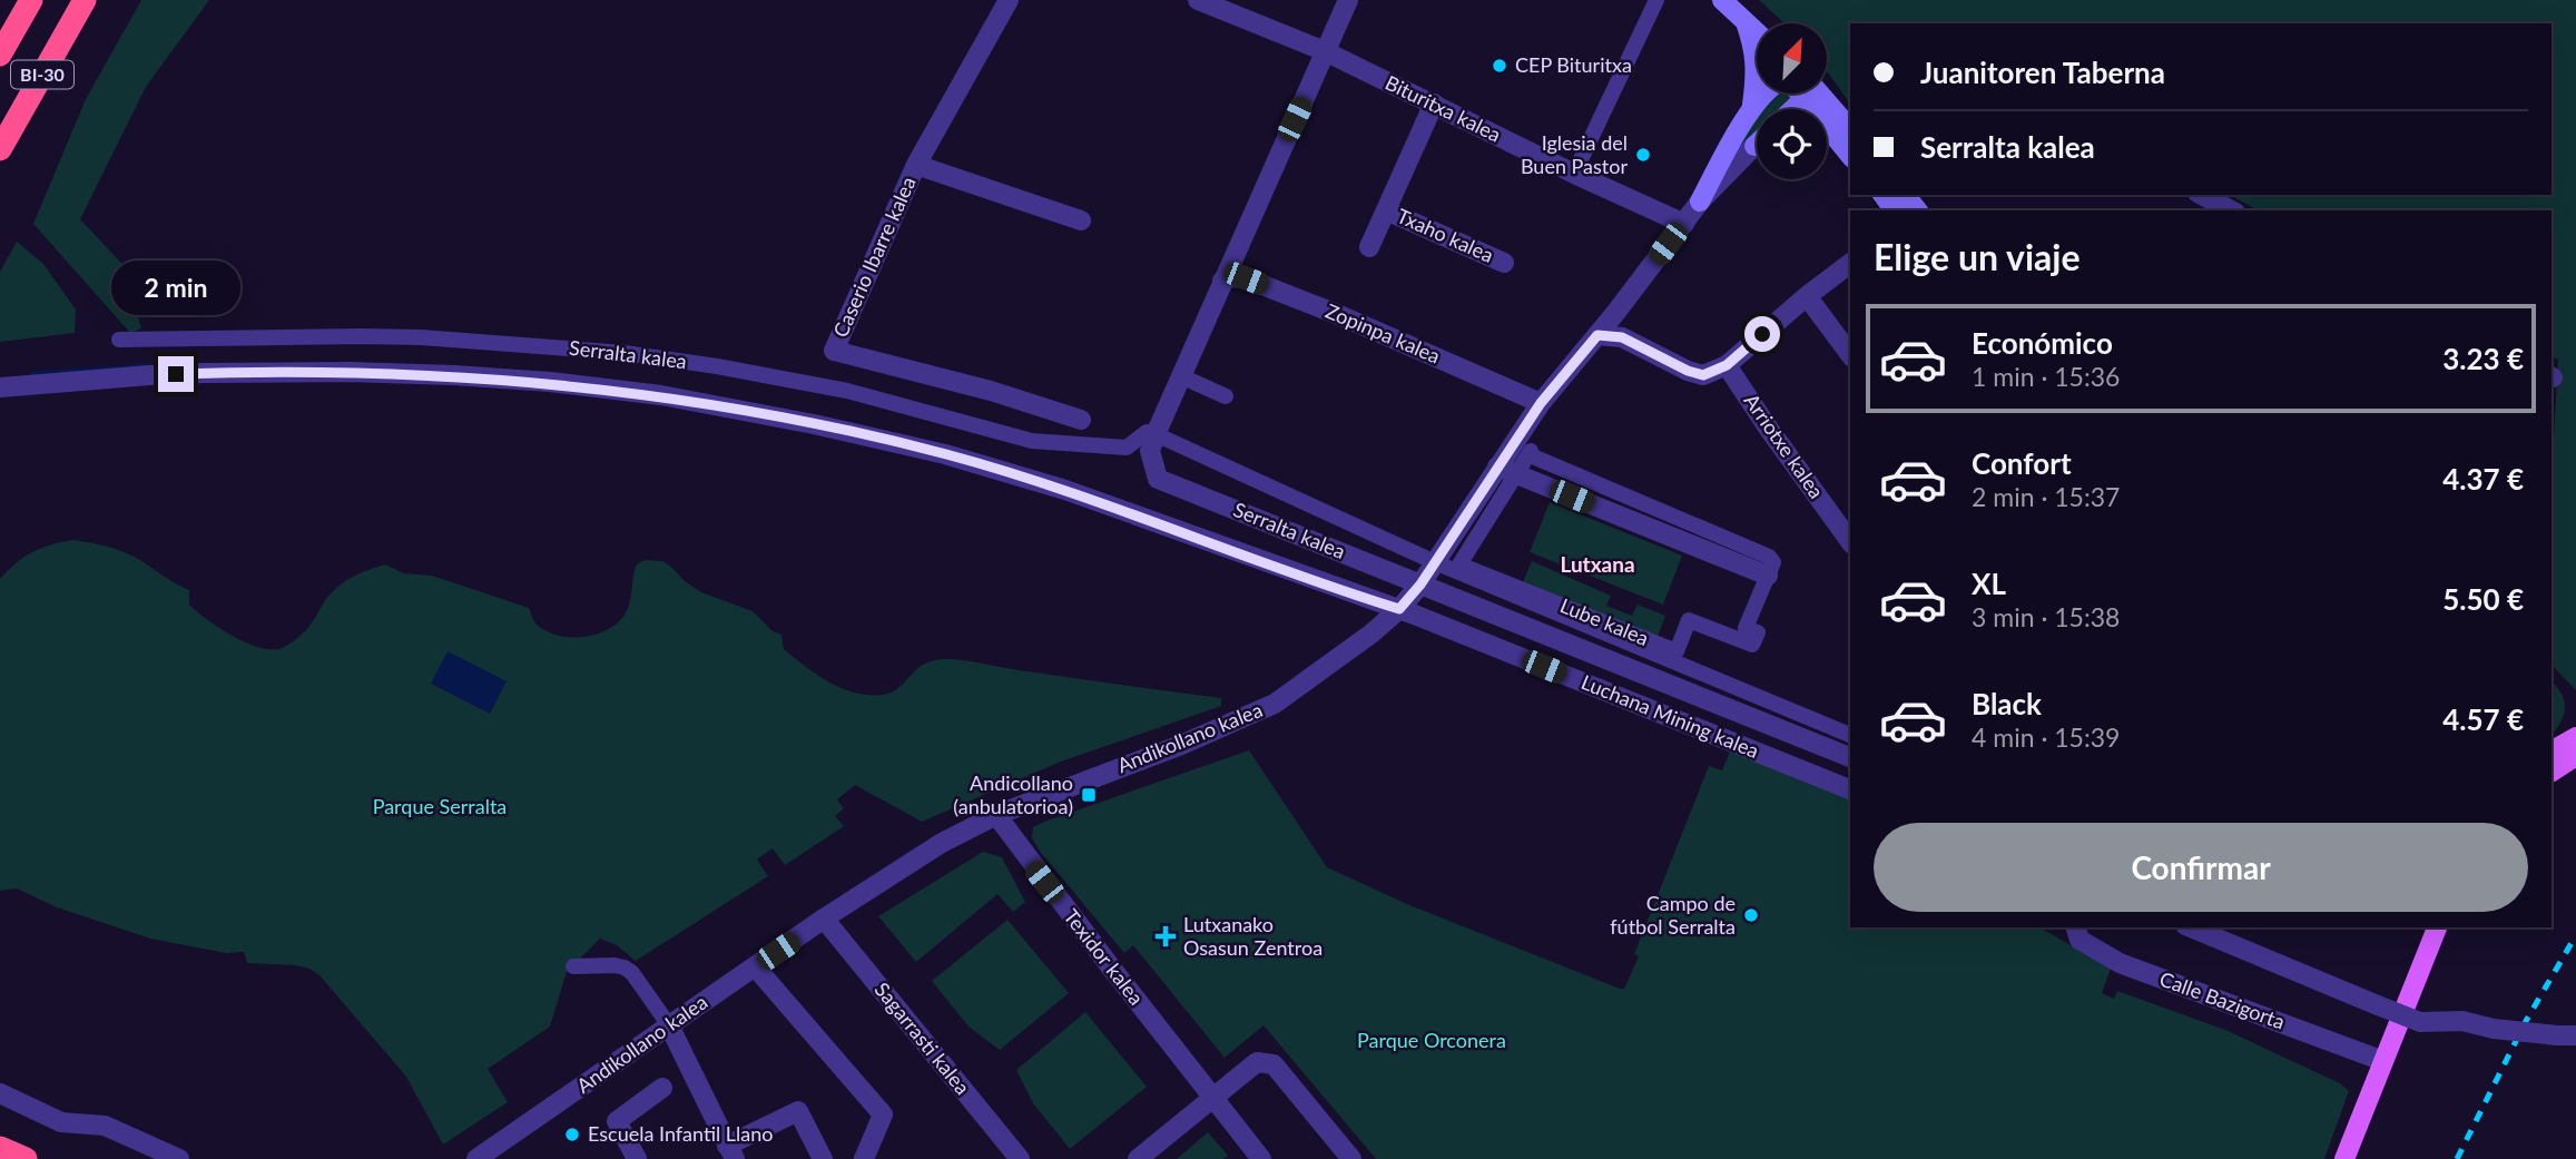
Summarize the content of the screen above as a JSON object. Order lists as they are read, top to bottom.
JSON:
{
  "streets": {
    "highway": ["BI-30"],
    "street": [
      "Bituritxa kalea",
      "Txaho kalea",
      "Caserio Ibarre kalea",
      "Zopinpa kalea",
      "Serralta kalea",
      "Arriotxe kalea",
      "Lube kalea",
      "Luchana Mining kalea",
      "Andikollano kalea",
      "Texidor kalea",
      "Calle Bazigorta",
      "Sagarrasti kalea"
    ]
  },
  "crossings": [
    ["Bituritxa kalea", "Andikollano kalea"],
    ["Zopinpa kalea", "Andikollano kalea"],
    ["Serralta kalea", "Luchana Mining kalea"],
    ["Serralta kalea", "Andikollano kalea"],
    ["Lube kalea", "Andikollano kalea"],
    ["Luchana Mining kalea", "Andikollano kalea"],
    ["Andikollano kalea", "Texidor kalea"],
    ["Andikollano kalea", "Sagarrasti kalea"]
  ],
  "districts": ["Lutxana"],
  "parks": ["Parque Serralta", "Parque Orconera"],
  "places": {
    "other": [
      "CEP Bituritxa",
      "Iglesia del Buen Pastor",
      "Campo de fútbol Serralta",
      "Escuela Infantil Llano"
    ],
    "transit": ["Andicollano (anbulatorioa)"],
    "health": ["Lutxanako Osasun Zentroa"]
  },
  "north": "top right",
  "page": {
    "banner": ["Juanitoren Taberna", "Serralta kalea"],
    "heading": "Elige un viaje",
    "bubble": "2 min",
    "list": [
      {
        "name": "Económico",
        "note": "1 min · 15:36",
        "value": "3.23 €"
      },
      {
        "name": "Confort",
        "note": "2 min · 15:37",
        "value": "4.37 €"
      },
      {
        "name": "XL",
        "note": "3 min · 15:38",
        "value": "5.50 €"
      },
      {
        "name": "Black",
        "note": "4 min · 15:39",
        "value": "4.57 €"
      }
    ],
    "buttons": "Confirmar"
  }
}
